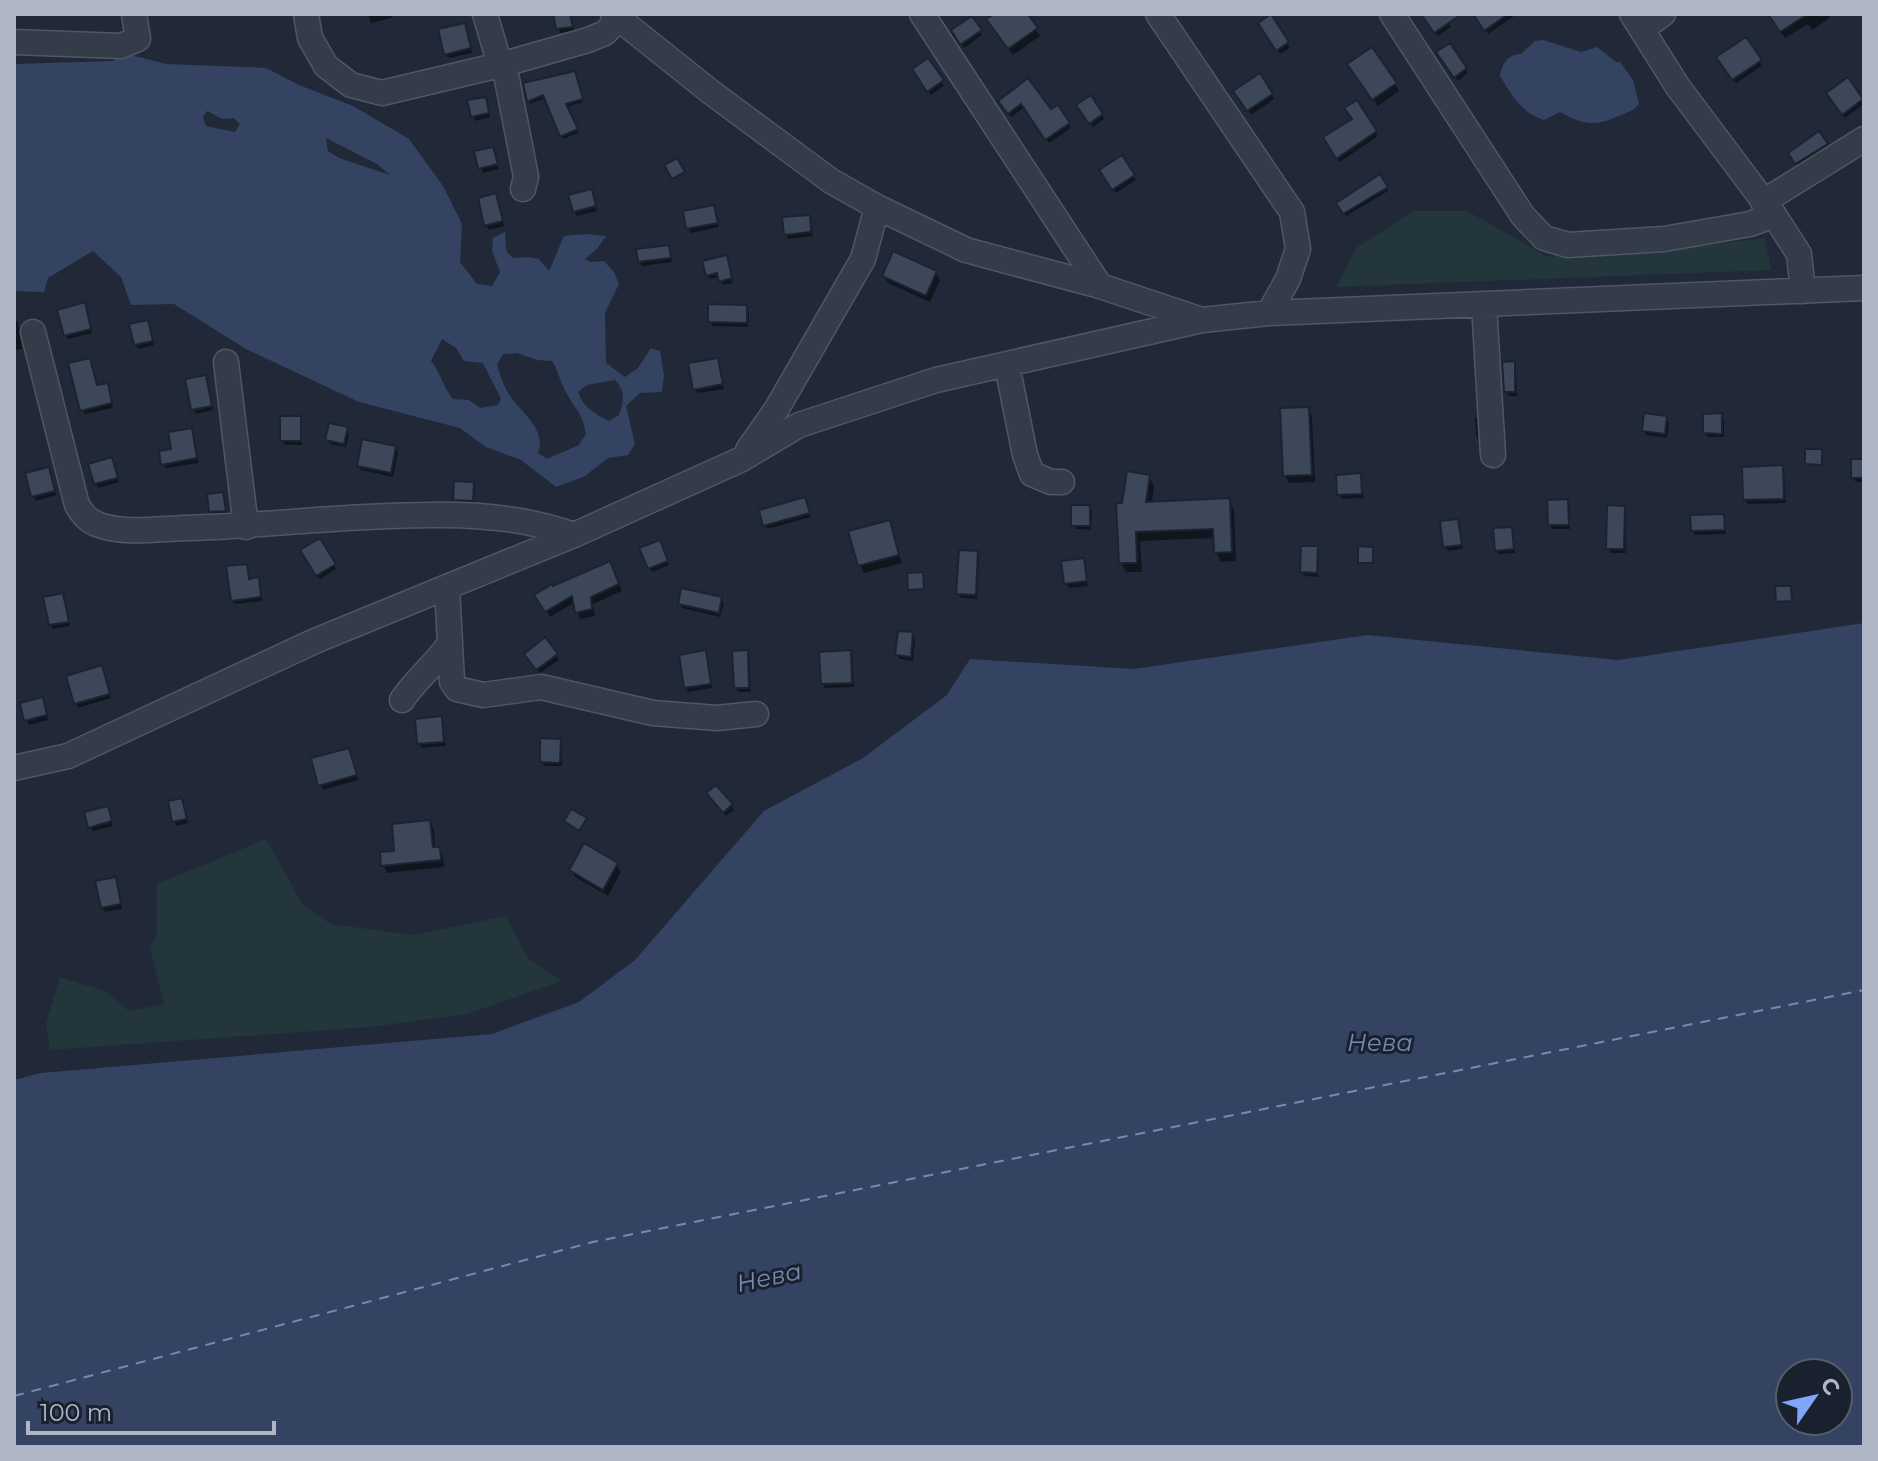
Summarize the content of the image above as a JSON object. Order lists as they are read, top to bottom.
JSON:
{
  "water": ["Нева"],
  "scale_bar": "100 m",
  "north": "top right"
}
